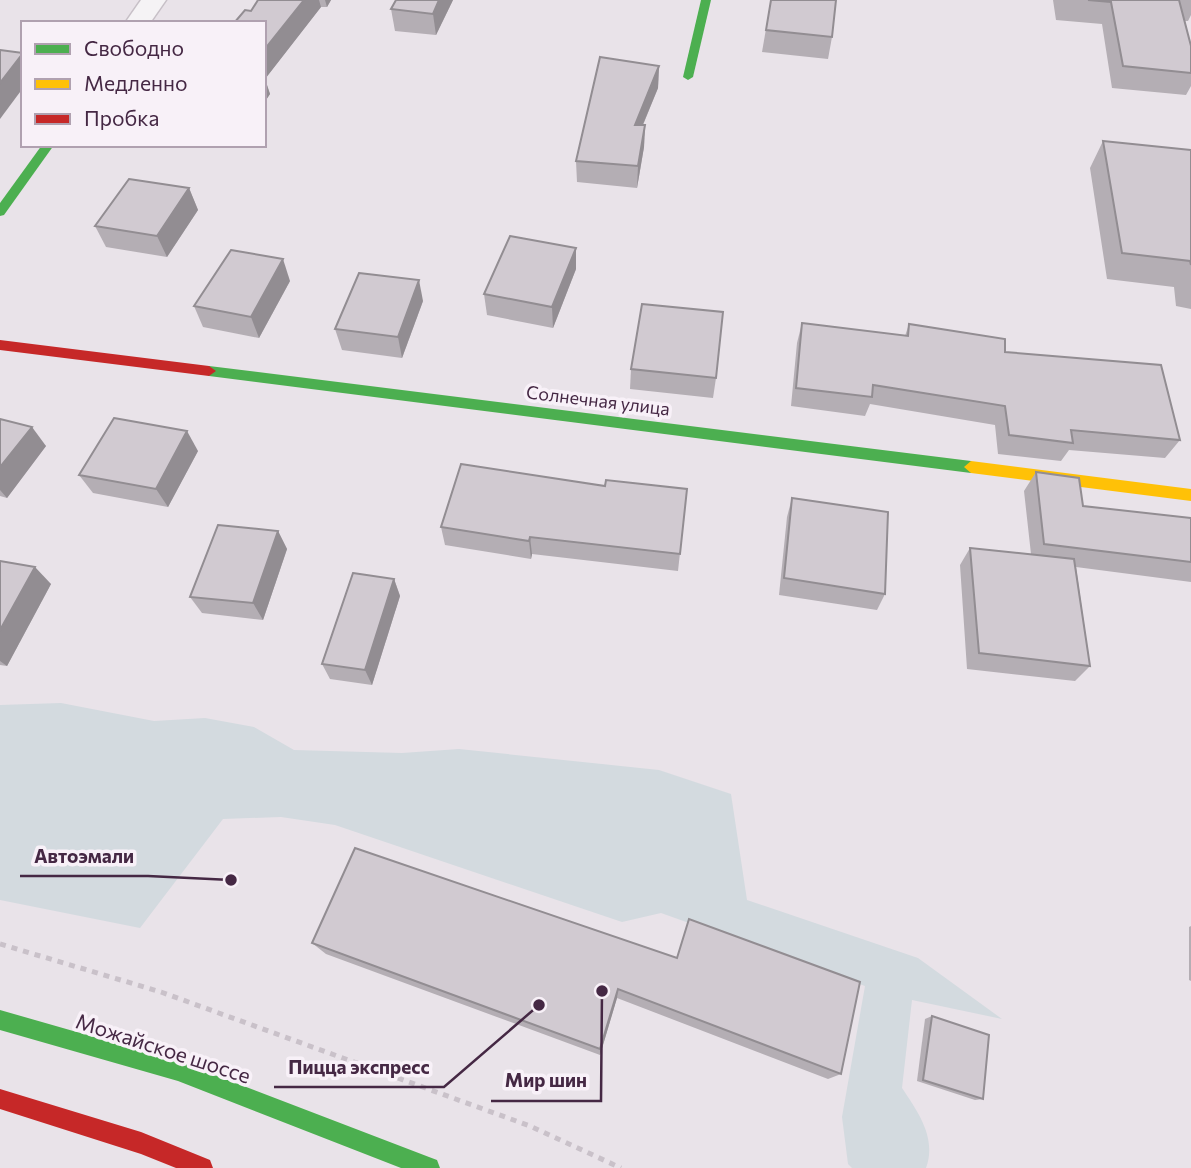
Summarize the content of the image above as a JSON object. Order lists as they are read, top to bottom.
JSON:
{
  "streets": {
    "street": ["Солнечная улица", "Можайское шоссе"]
  },
  "places": ["Автоэмали", "Мир шин", "Пицца экспресс"],
  "legend": ["Свободно", "Медленно", "Пробка"]
}
